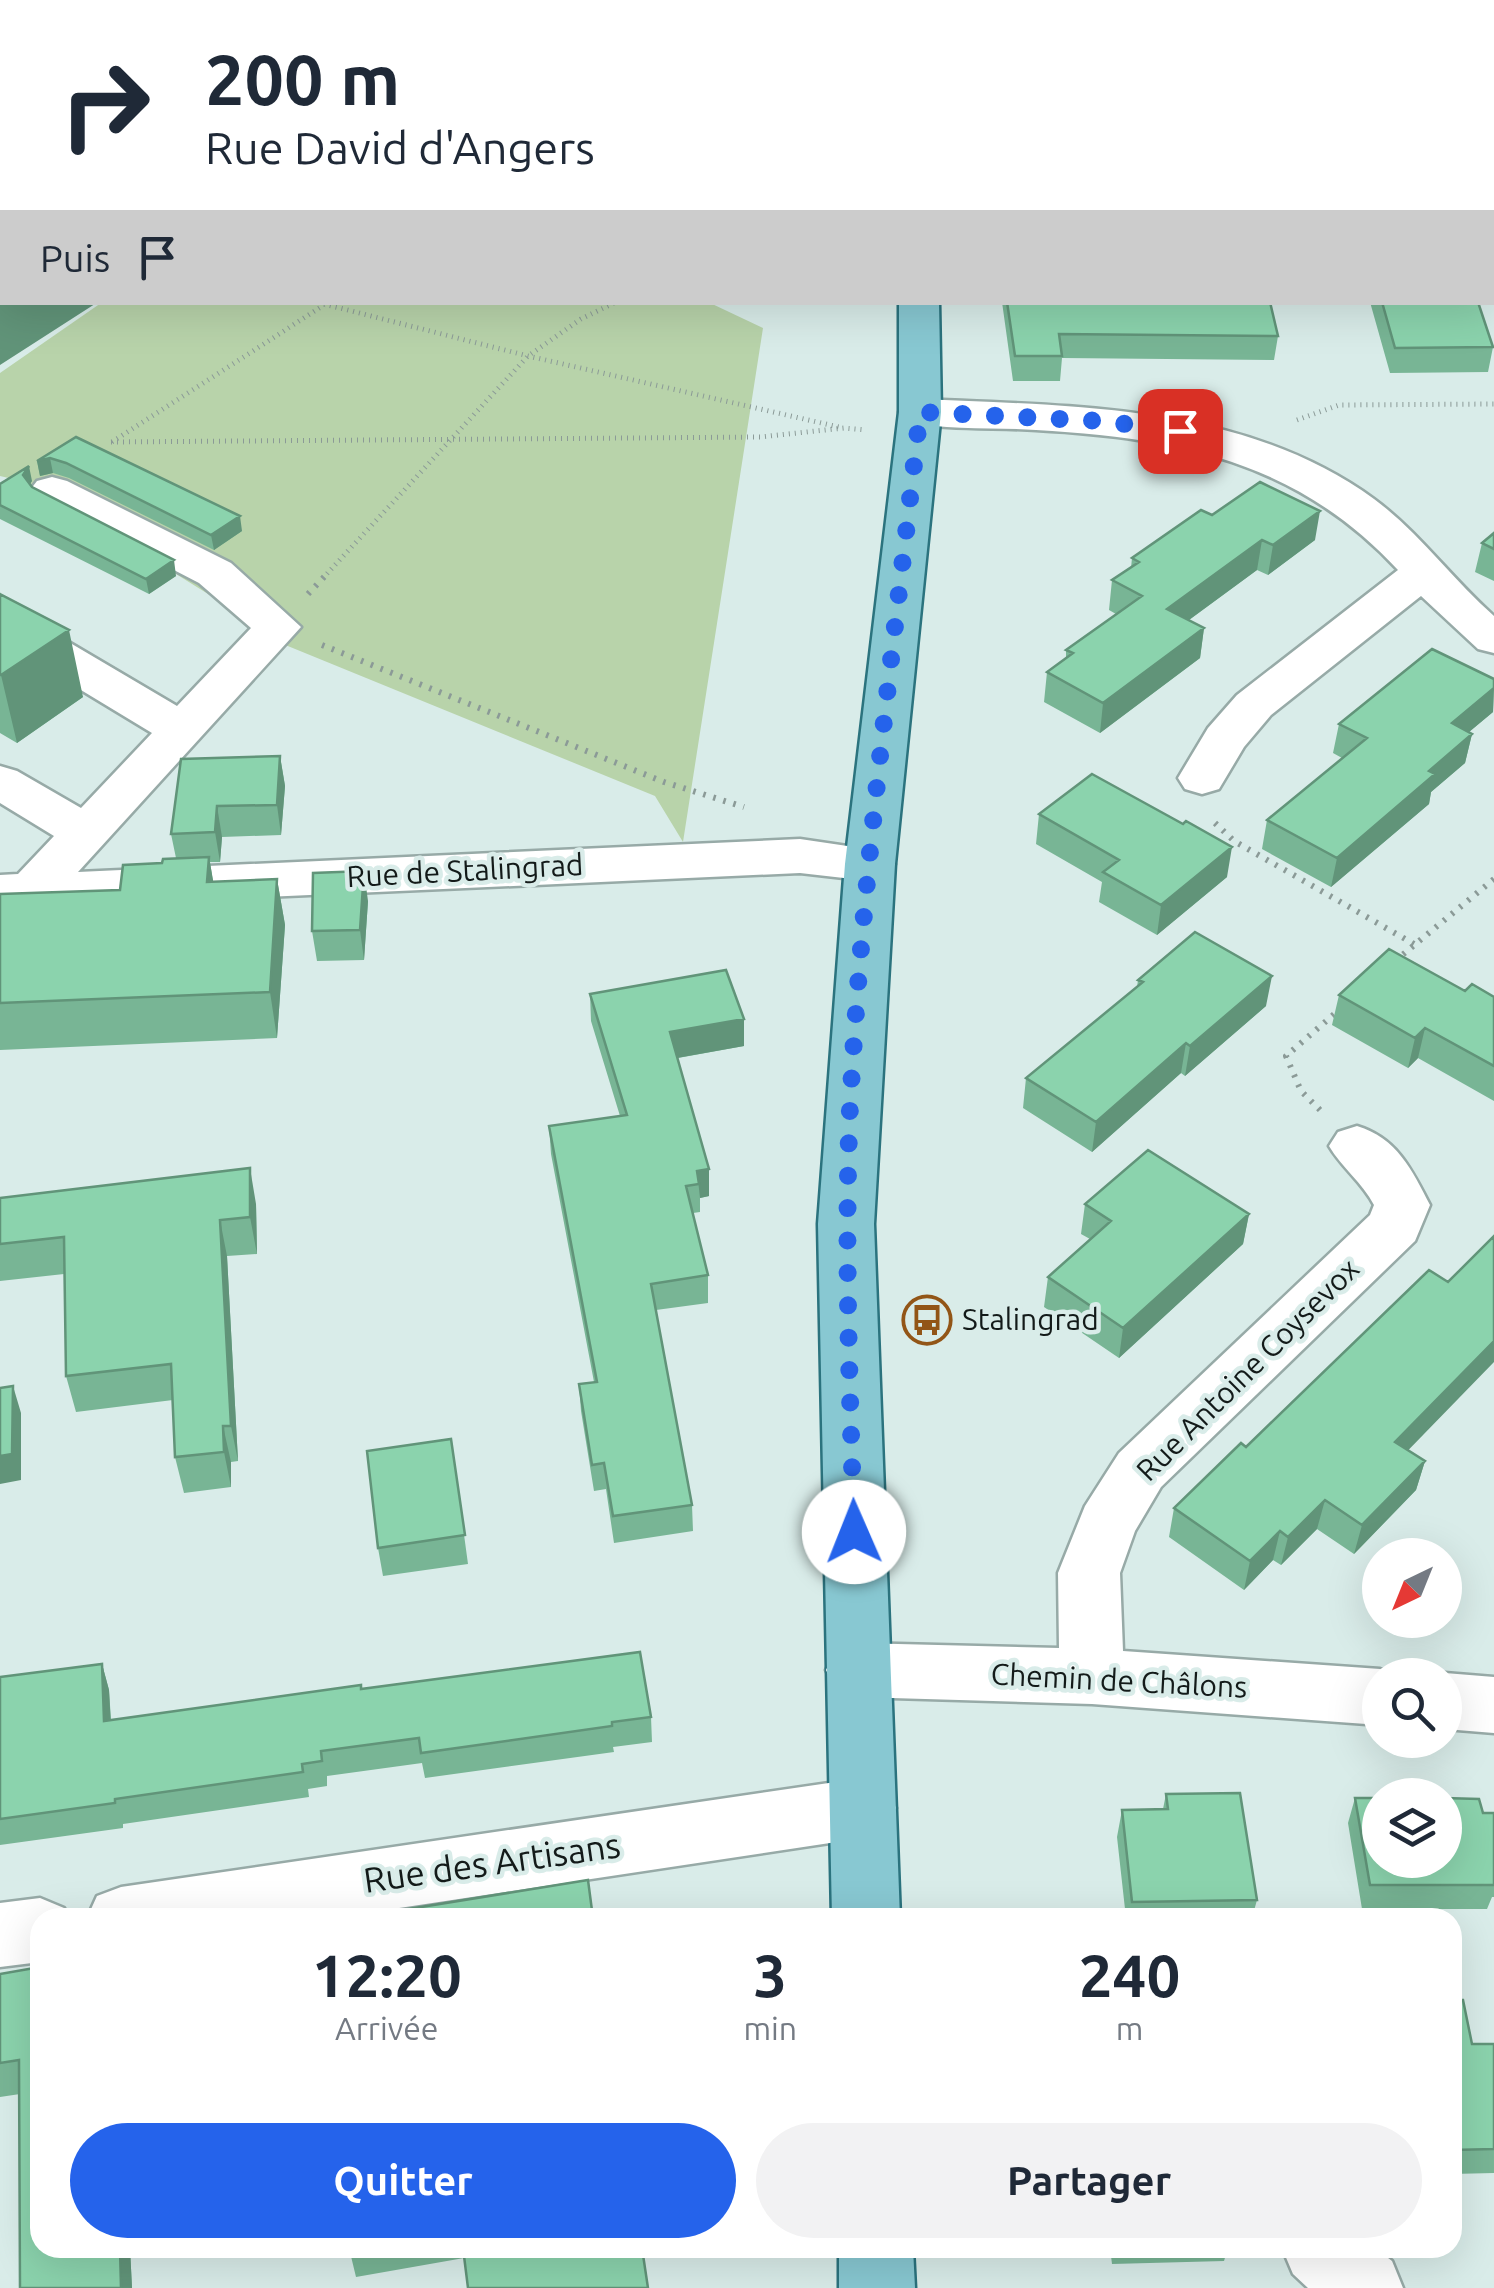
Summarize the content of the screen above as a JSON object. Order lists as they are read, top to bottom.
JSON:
{
  "streets": {
    "street": [
      "Rue de Stalingrad",
      "Rue Antoine Coysevox",
      "Chemin de Châlons",
      "Rue des Artisans"
    ]
  },
  "crossings": [
    ["Rue Antoine Coysevox", "Chemin de Châlons"]
  ],
  "places": {
    "bus stop": ["Stalingrad"]
  },
  "north": "bottom left",
  "page": {
    "turn": ["200 m", "Rue David d'Angers"],
    "then": "Puis",
    "eta": [
      "12:20",
      "Arrivée",
      "3",
      "min",
      "240",
      "m"
    ],
    "buttons": ["Quitter", "Partager"]
  }
}
